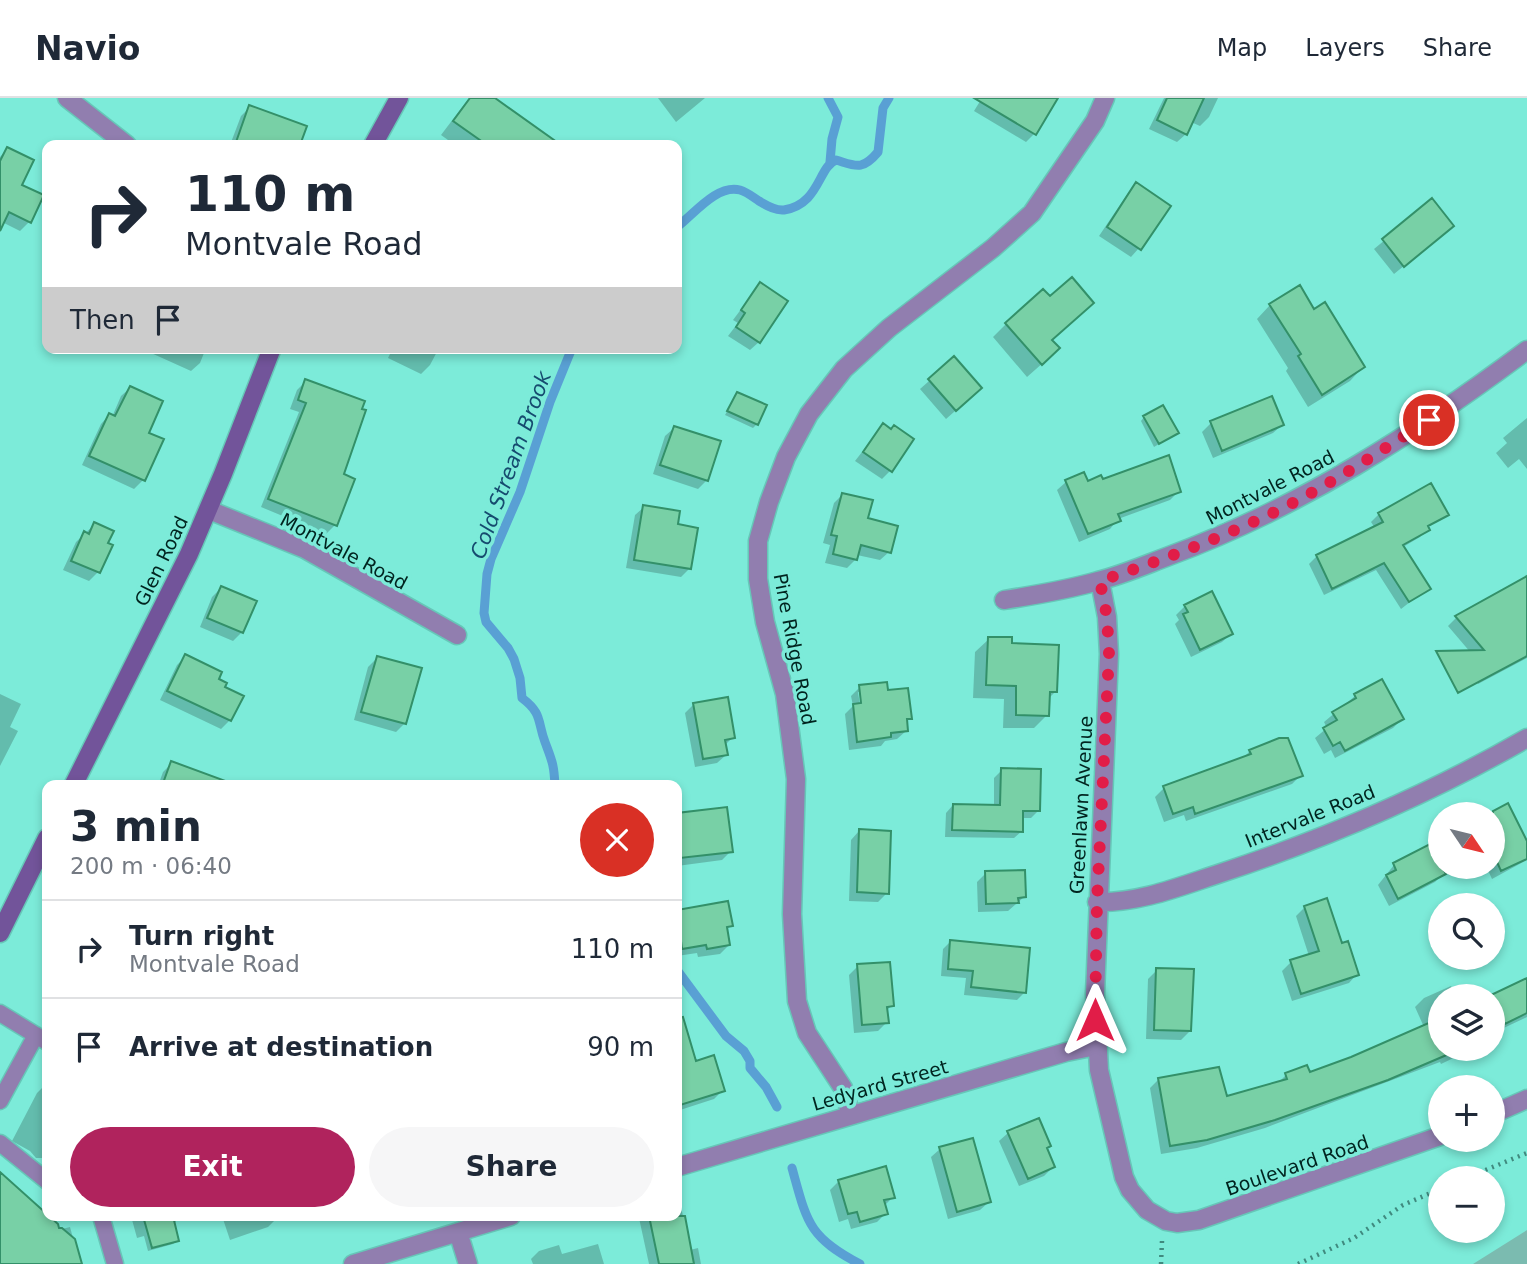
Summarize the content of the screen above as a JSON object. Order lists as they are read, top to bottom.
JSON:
{
  "streets": {
    "street": [
      "Montvale Road",
      "Glen Road",
      "Pine Ridge Road",
      "Greenlawn Avenue",
      "Intervale Road",
      "Ledyard Street",
      "Boulevard Road"
    ]
  },
  "crossings": [
    ["Montvale Road", "Glen Road"],
    ["Montvale Road", "Greenlawn Avenue"],
    ["Pine Ridge Road", "Ledyard Street"],
    ["Greenlawn Avenue", "Intervale Road"],
    ["Greenlawn Avenue", "Ledyard Street"],
    ["Greenlawn Avenue", "Boulevard Road"]
  ],
  "water": ["Cold Stream Brook"],
  "north": "bottom right",
  "page": {
    "header": "Navio",
    "nav": ["Map", "Layers", "Share"],
    "turn": ["110 m", "Montvale Road"],
    "then": "Then",
    "heading": ["3 min", "200 m · 06:40"],
    "map_buttons": ["+", "−"],
    "list": [
      {
        "name": "Turn right",
        "note": "Montvale Road",
        "value": "110 m"
      },
      {
        "name": "Arrive at destination",
        "value": "90 m"
      }
    ],
    "buttons": ["Exit", "Share"]
  }
}
